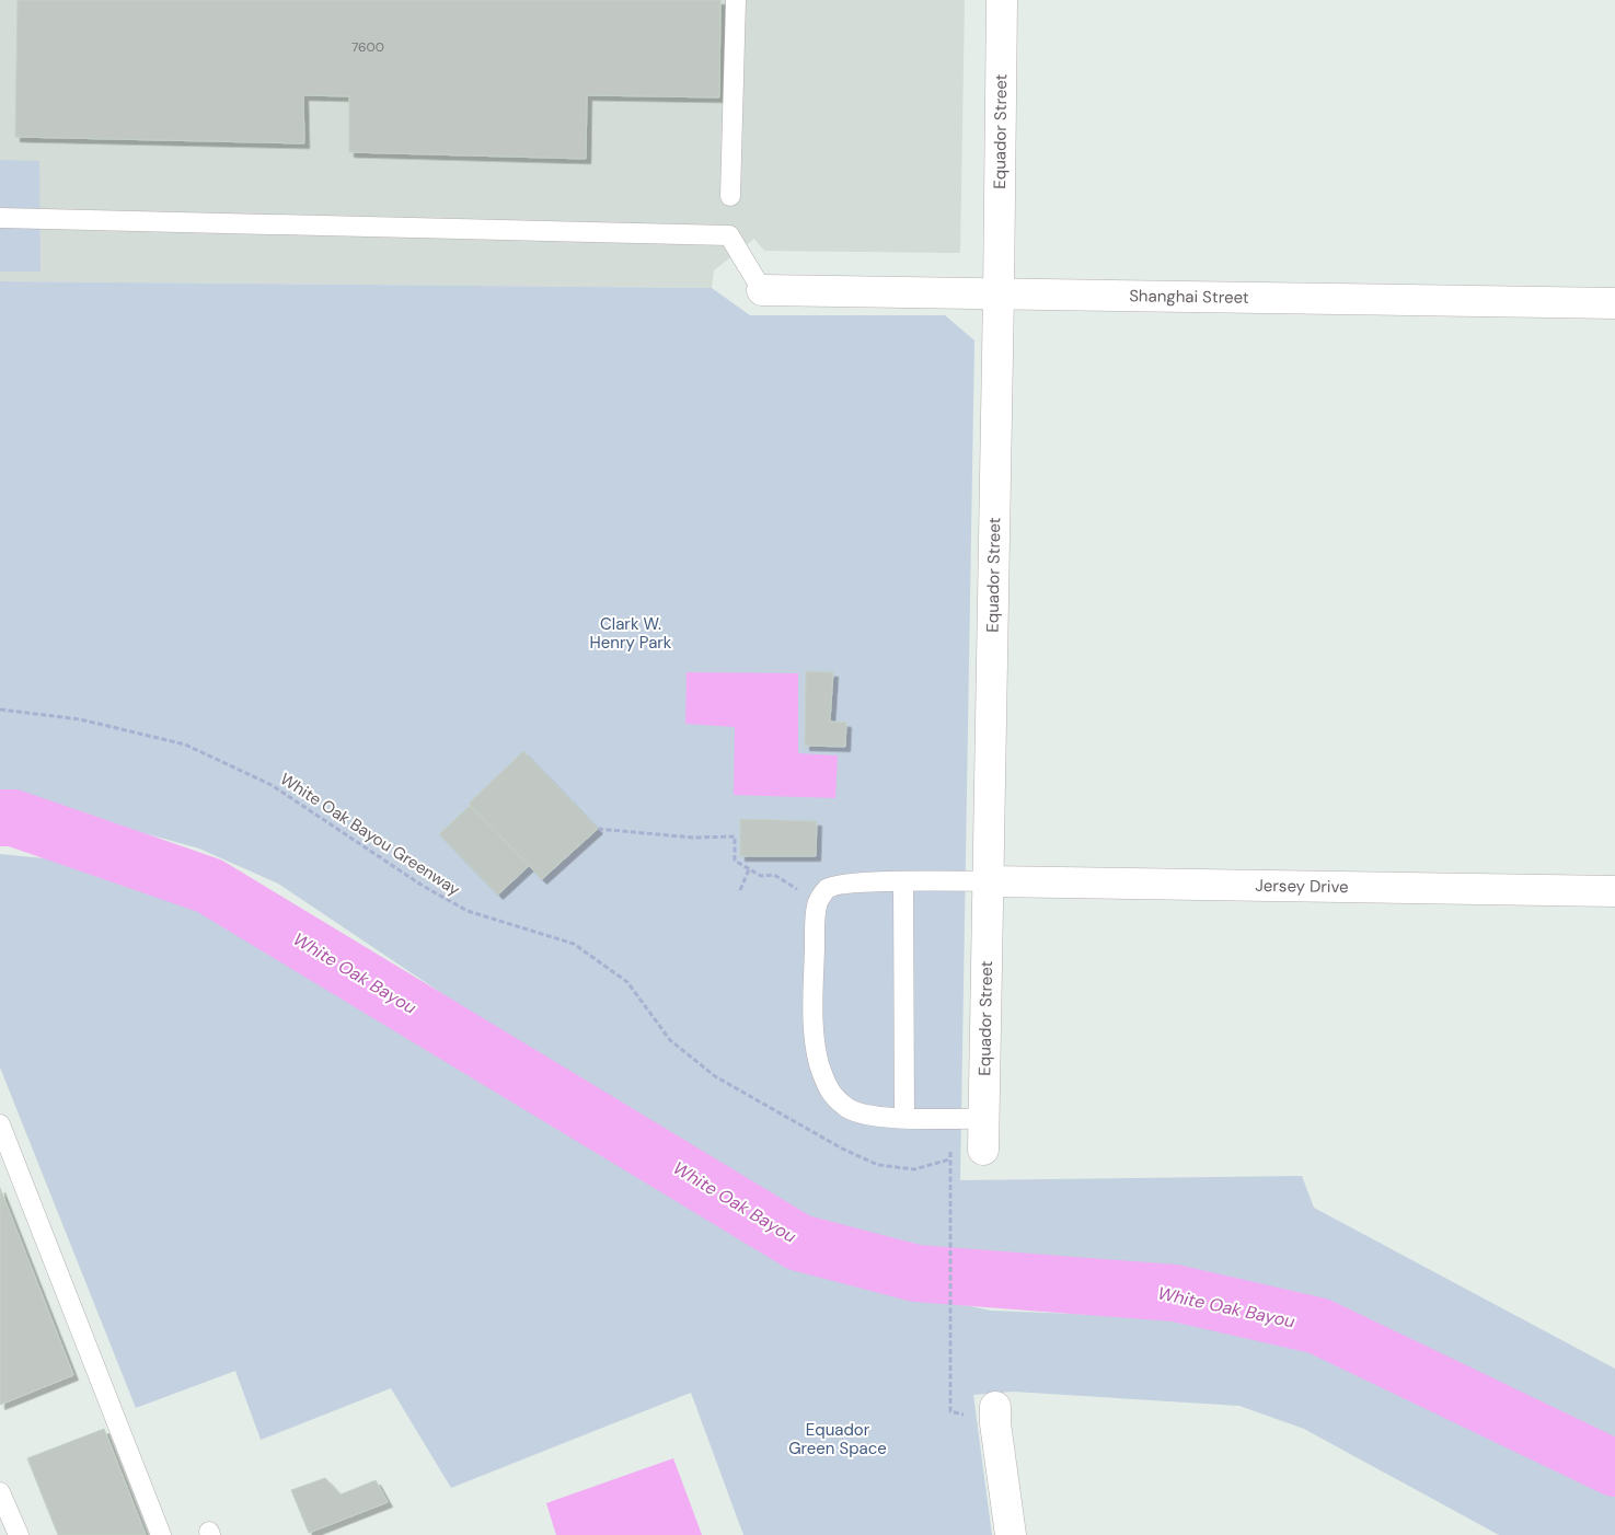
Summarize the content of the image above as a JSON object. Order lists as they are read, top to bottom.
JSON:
{
  "streets": {
    "street": ["Equador Street", "Shanghai Street", "Jersey Drive"],
    "path": ["White Oak Bayou Greenway"]
  },
  "crossings": [
    ["Equador Street", "Shanghai Street"],
    ["Equador Street", "Jersey Drive"]
  ],
  "water": ["White Oak Bayou"],
  "parks": ["Clark W. Henry Park", "Equador Green Space"],
  "house_numbers": ["7600"]
}
